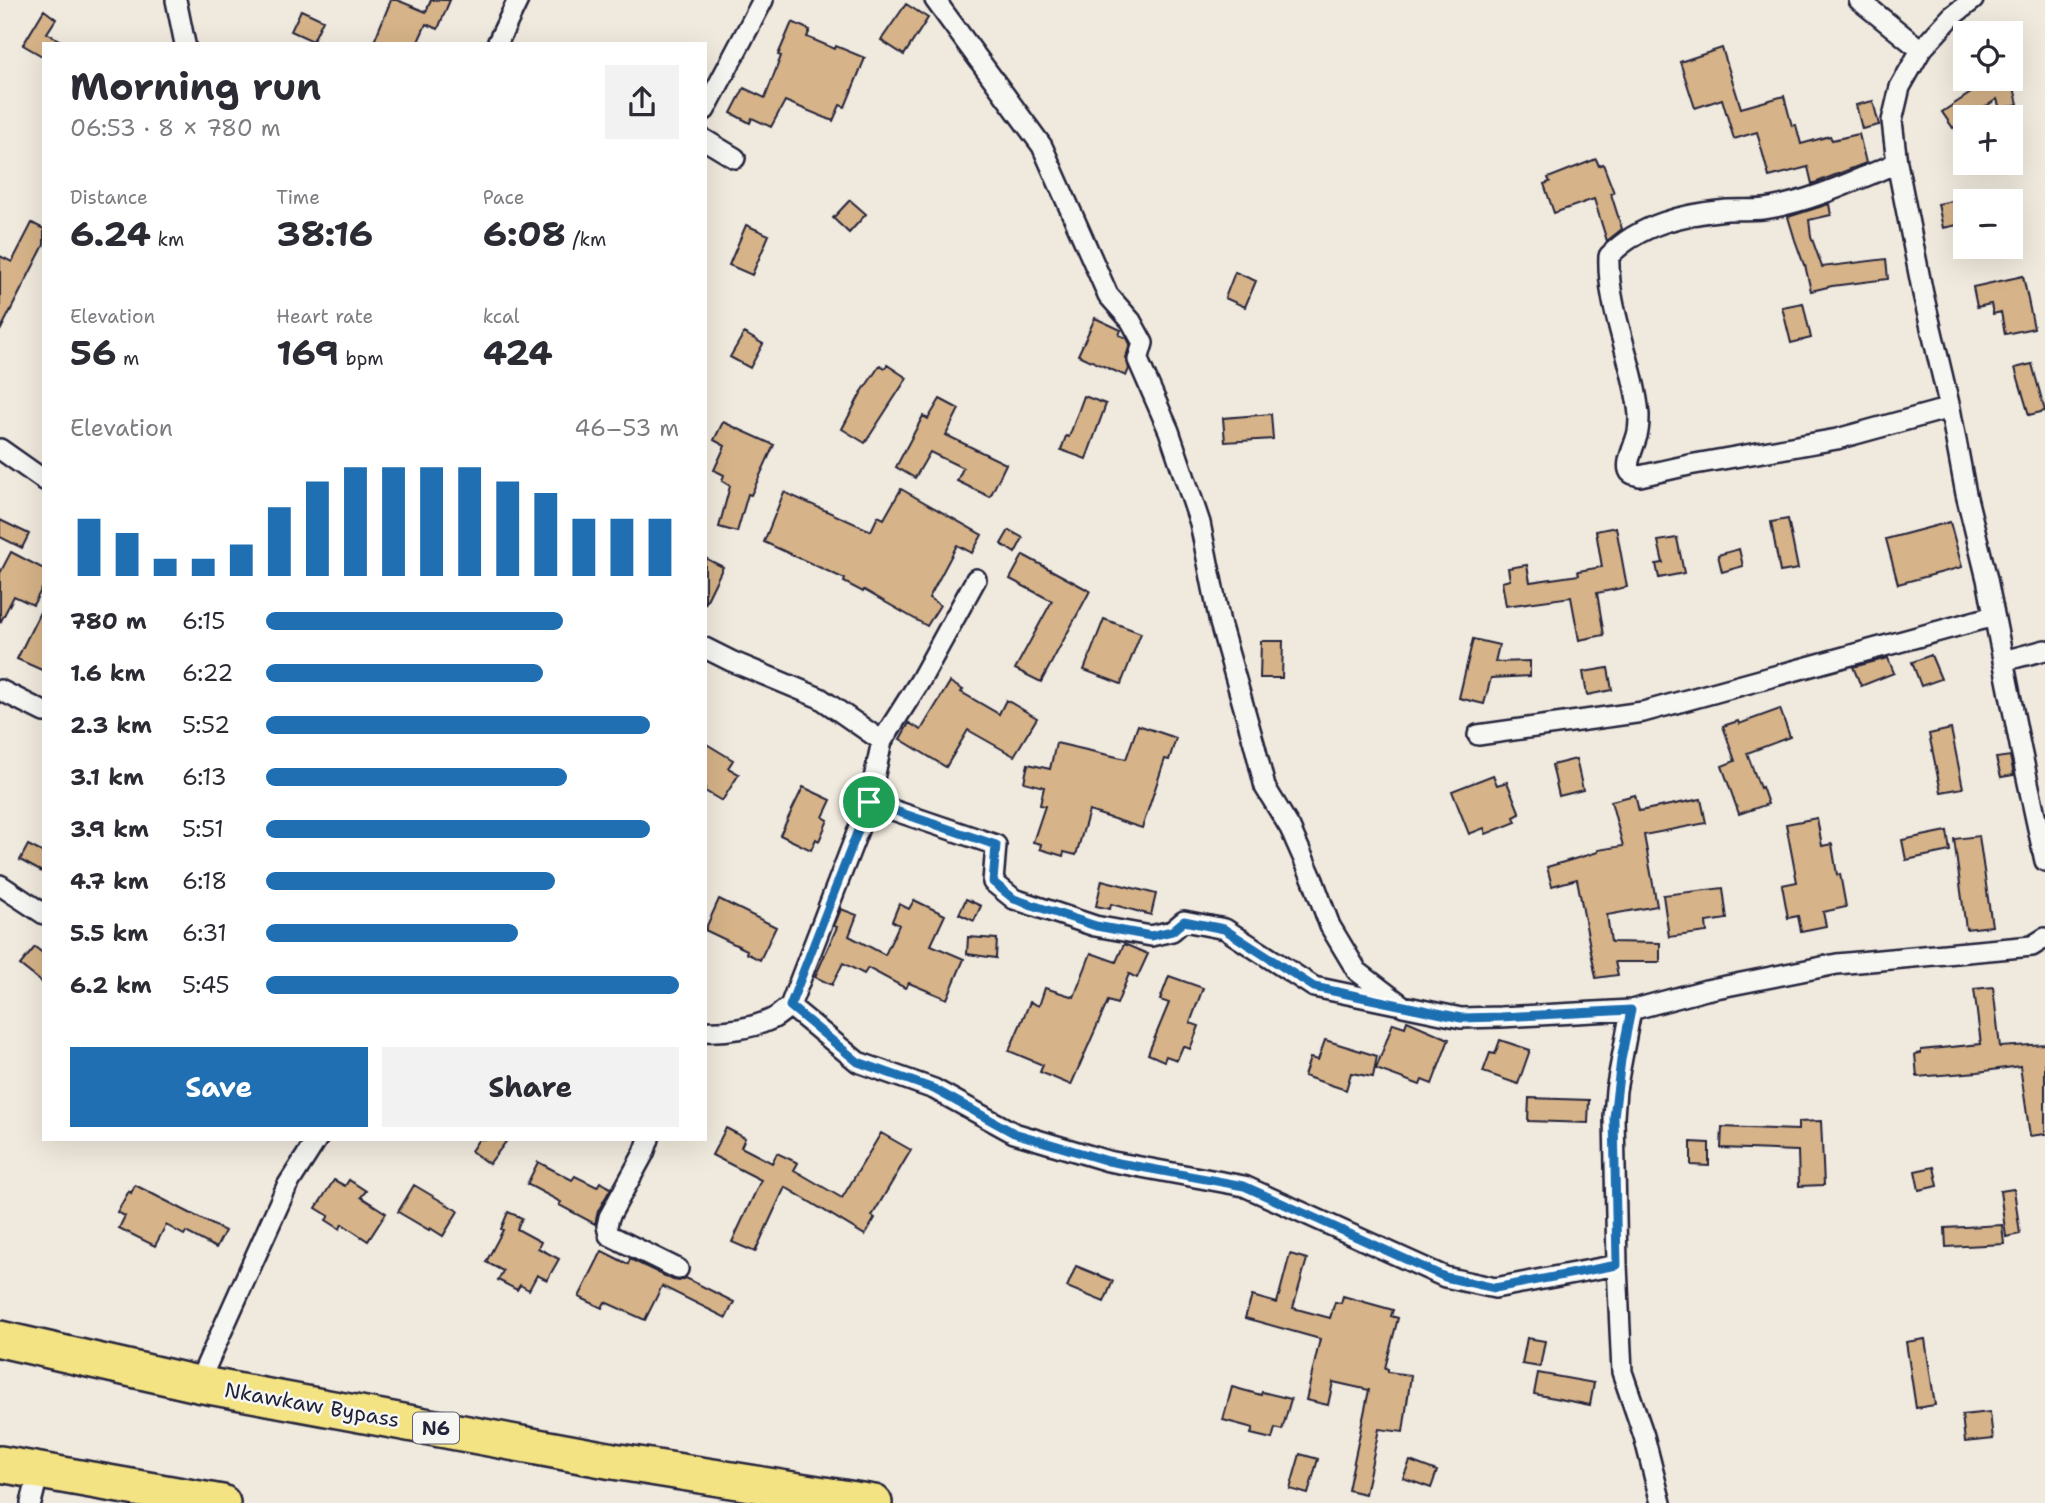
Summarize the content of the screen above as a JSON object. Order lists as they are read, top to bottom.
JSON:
{
  "streets": {
    "highway": ["Nkawkaw Bypass", "N6"]
  },
  "page": {
    "map_buttons": ["+", "−"],
    "heading": ["Morning run", "06:53 · 8 × 780 m"],
    "stats": [
      ["Distance", "6.24 km"],
      ["Time", "38:16"],
      ["Pace", "6:08 /km"],
      ["Elevation", "56 m"],
      ["Heart rate", "169 bpm"],
      ["kcal", "424"]
    ],
    "chart": ["Elevation", "46–53 m"],
    "list": [
      {
        "name": "780 m",
        "note": "6:15"
      },
      {
        "name": "1.6 km",
        "note": "6:22"
      },
      {
        "name": "2.3 km",
        "note": "5:52"
      },
      {
        "name": "3.1 km",
        "note": "6:13"
      },
      {
        "name": "3.9 km",
        "note": "5:51"
      },
      {
        "name": "4.7 km",
        "note": "6:18"
      },
      {
        "name": "5.5 km",
        "note": "6:31"
      },
      {
        "name": "6.2 km",
        "note": "5:45"
      }
    ],
    "buttons": ["Save", "Share"]
  }
}
